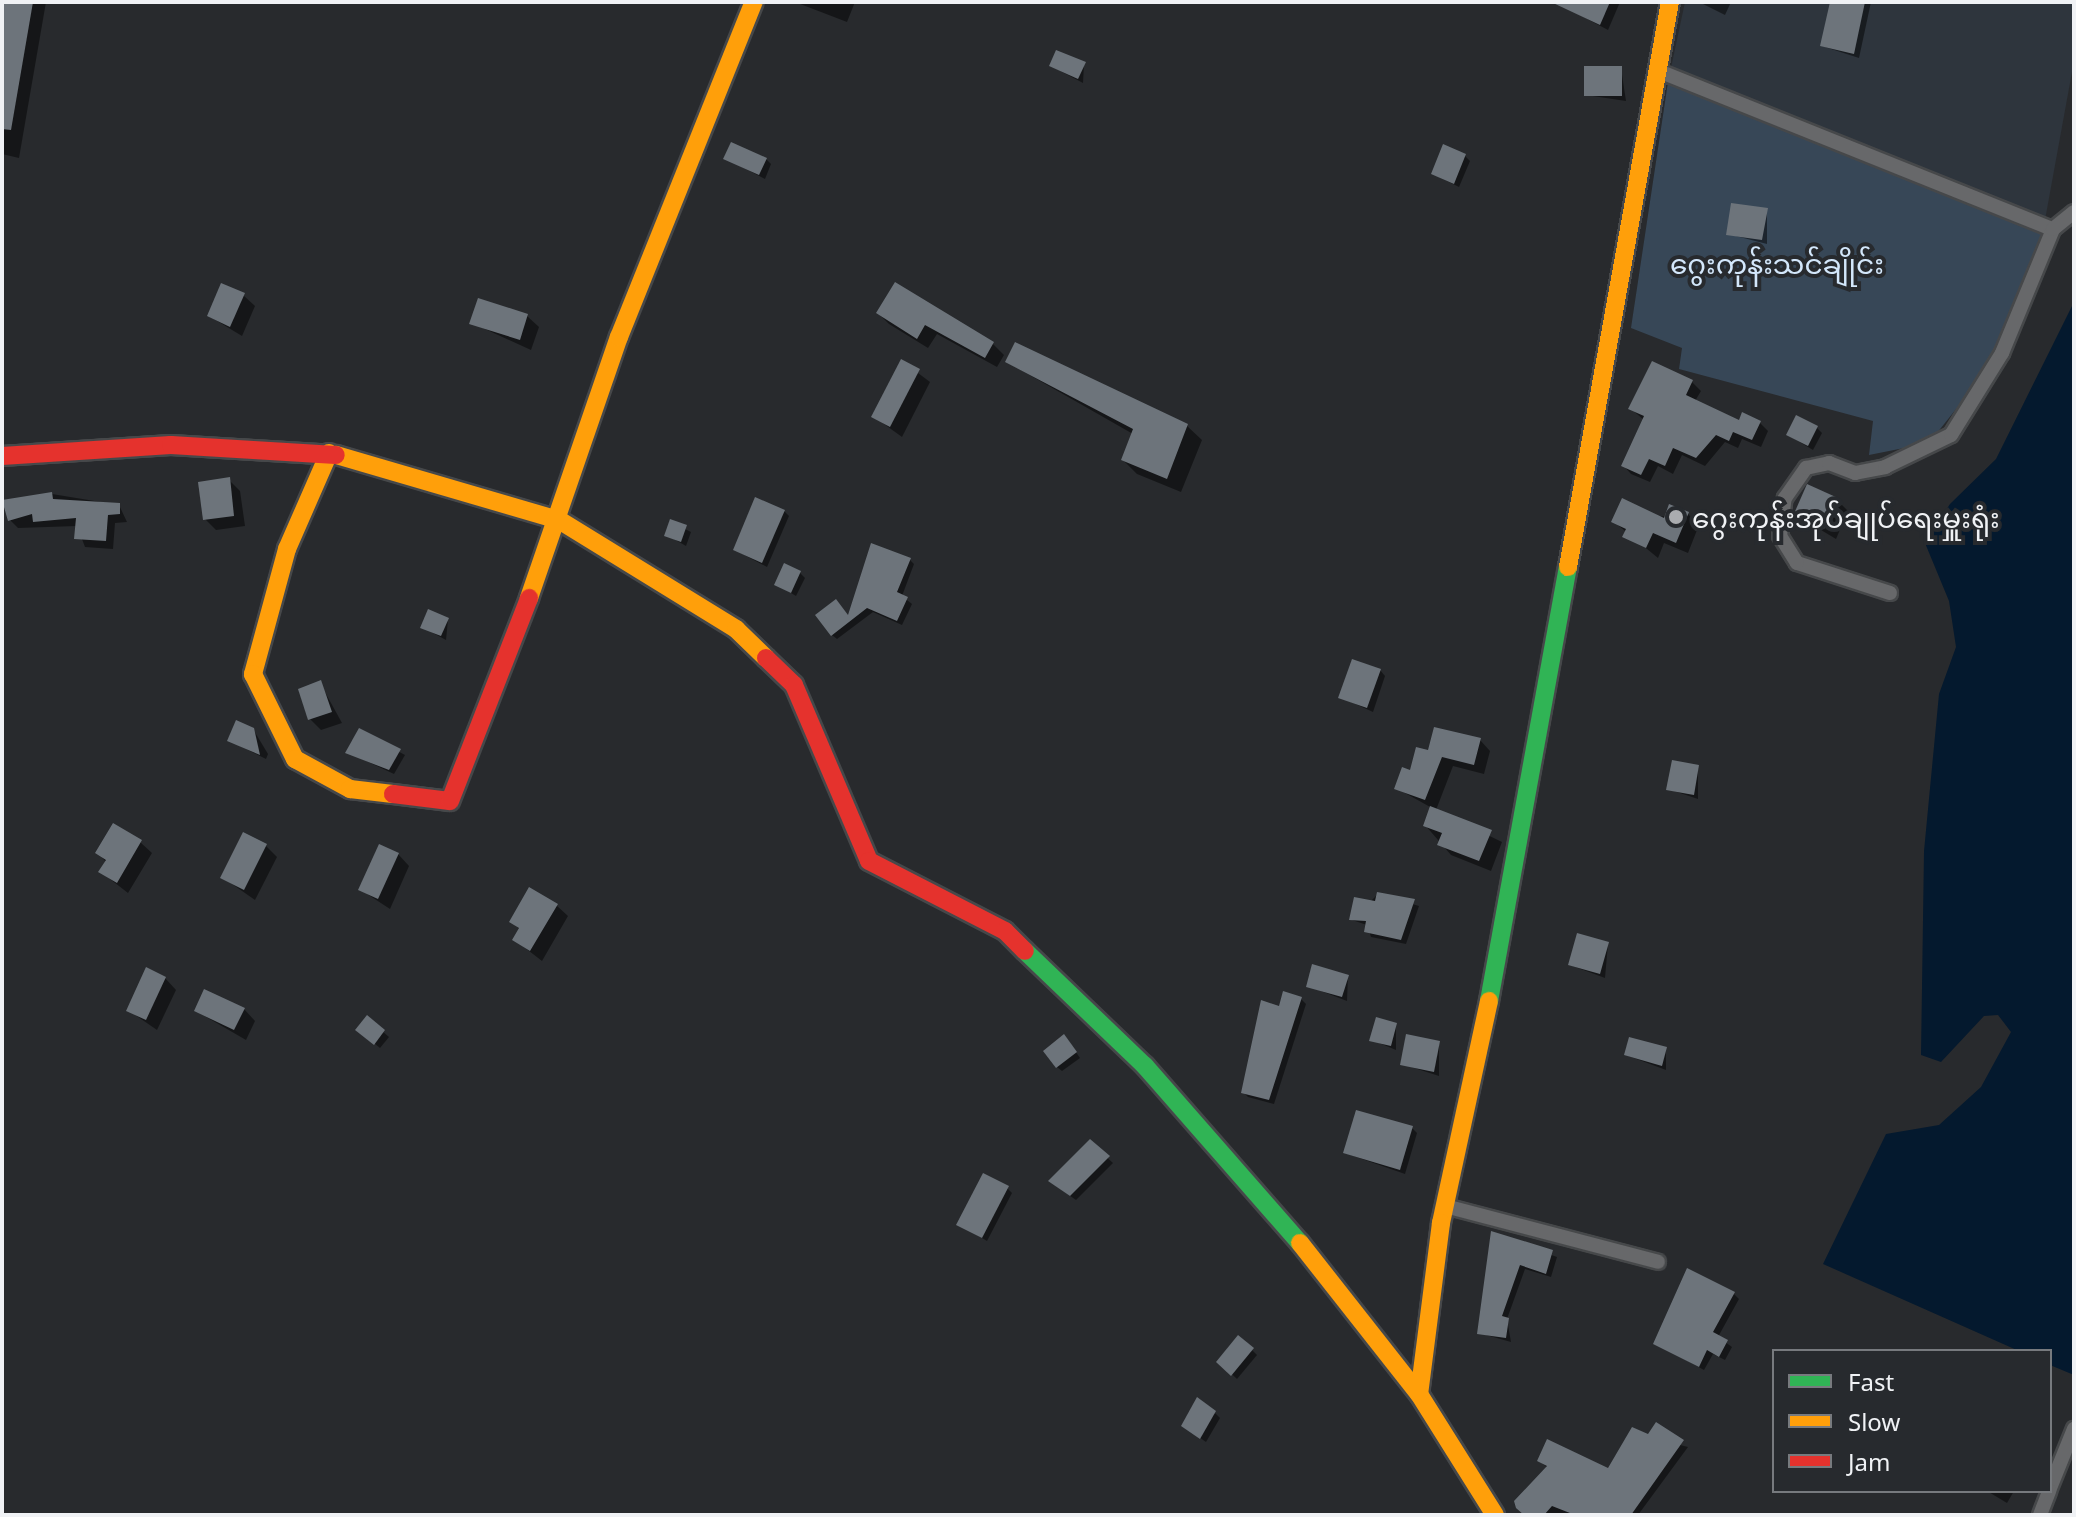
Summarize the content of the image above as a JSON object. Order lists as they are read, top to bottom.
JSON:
{
  "parks": ["ဂွေးကုန်းသင်ချိုင်း"],
  "places": ["ဂွေးကုန်းအုပ်ချုပ်ရေးမှူးရုံး"],
  "legend": ["Fast", "Slow", "Jam"]
}
